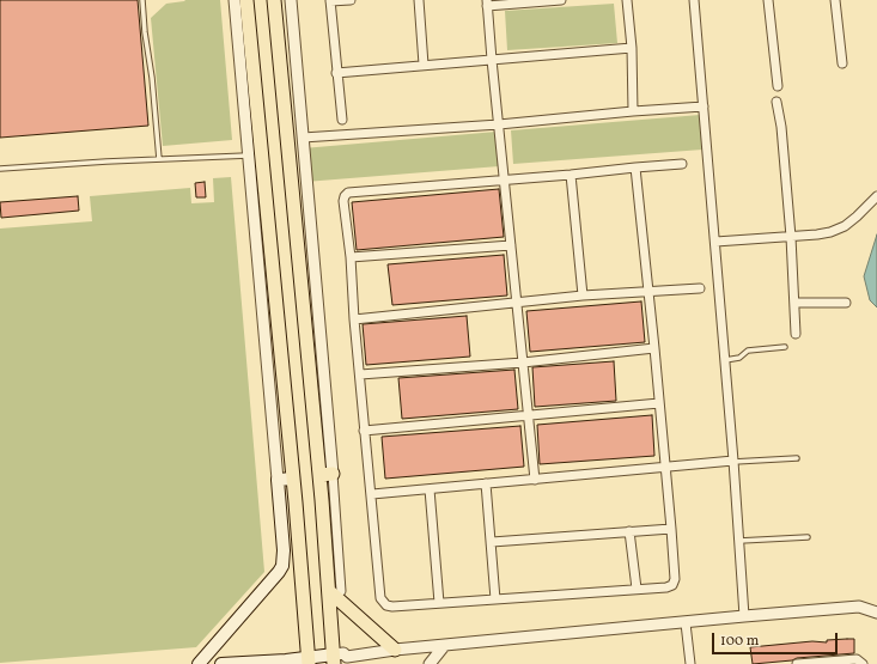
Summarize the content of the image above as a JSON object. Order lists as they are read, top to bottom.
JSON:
{
  "scale_bar": "100 m"
}
